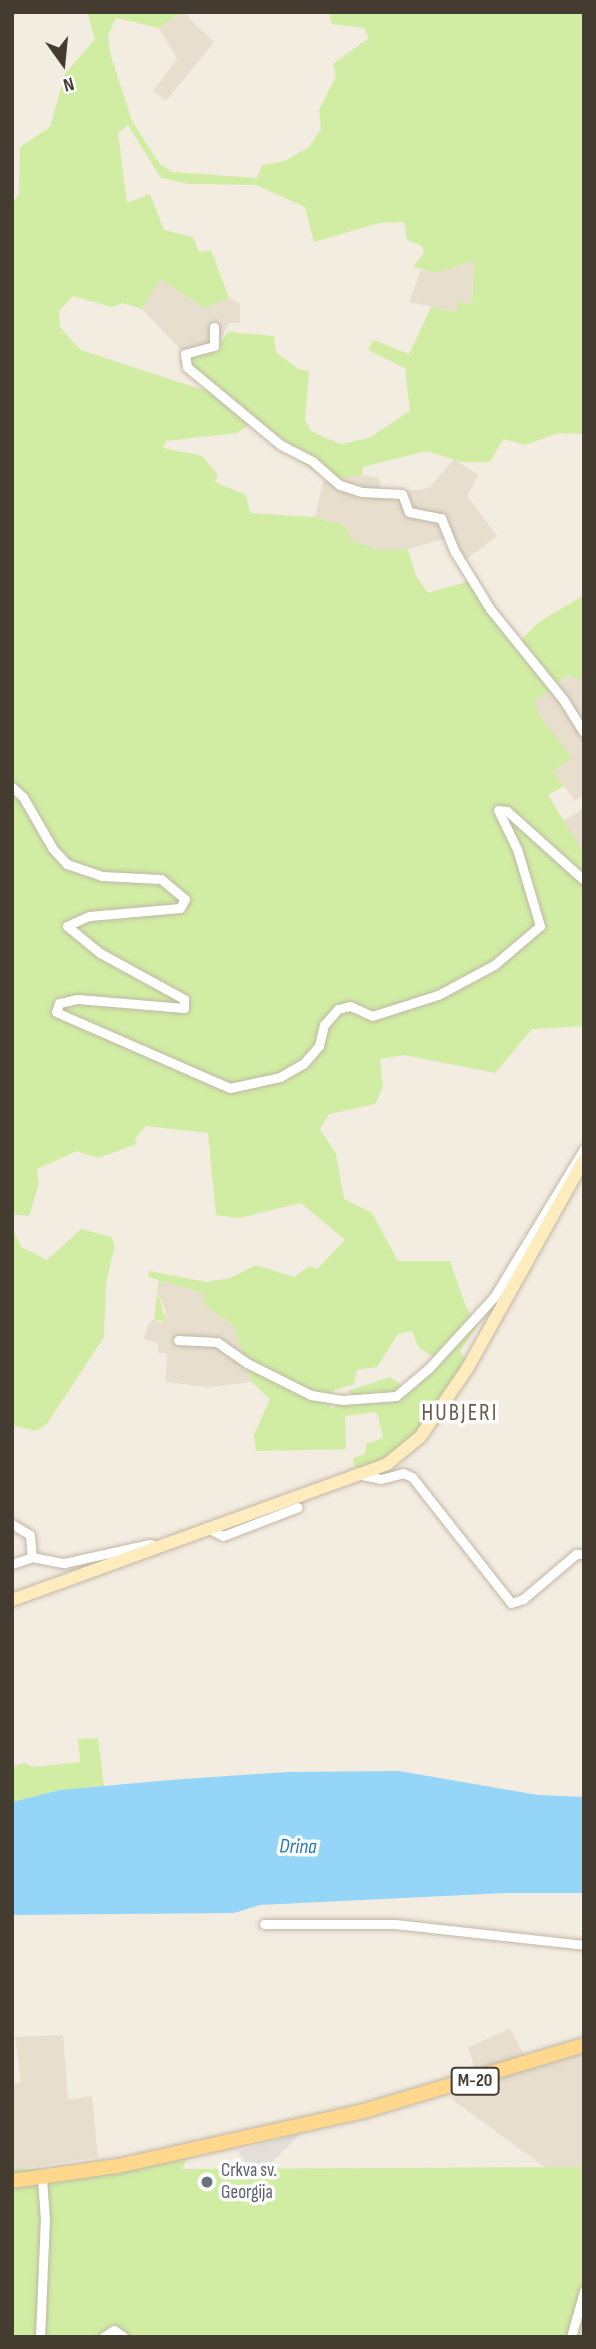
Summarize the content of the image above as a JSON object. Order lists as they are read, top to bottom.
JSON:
{
  "streets": {
    "main road": ["M-20"]
  },
  "districts": ["HUBJERI"],
  "water": ["Drina"],
  "places": ["Crkva sv. Georgija"],
  "north": "bottom"
}
